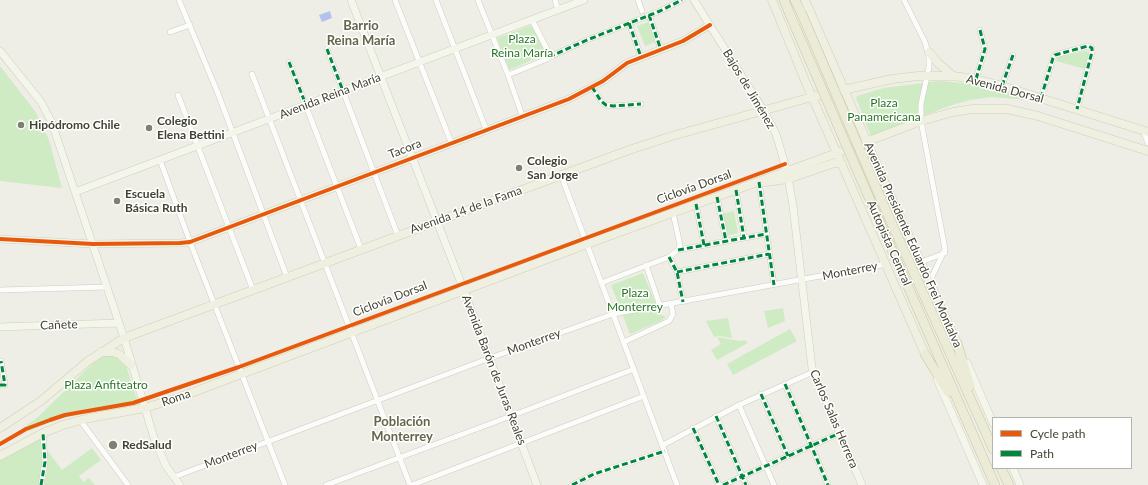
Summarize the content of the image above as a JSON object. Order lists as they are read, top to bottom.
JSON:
{
  "streets": {
    "highway": ["Autopista Central"],
    "main road": [
      "Avenida Dorsal",
      "Avenida 14 de la Fama",
      "Avenida Presidente Eduardo Frei Montalva",
      "Roma"
    ],
    "street": [
      "Bajos de Jiménez",
      "Avenida Reina María",
      "Tacora",
      "Monterrey",
      "Cañete",
      "Avenida Barón de Juras Reales",
      "Carlos Salas Herrera"
    ],
    "cycle path": ["Ciclovía Dorsal"]
  },
  "crossings": [
    ["Bajos de Jiménez", "Tacora"],
    ["Bajos de Jiménez", "Avenida 14 de la Fama"],
    ["Bajos de Jiménez", "Monterrey"],
    ["Bajos de Jiménez", "Roma"],
    ["Bajos de Jiménez", "Carlos Salas Herrera"],
    ["Avenida Dorsal", "Avenida 14 de la Fama"],
    ["Avenida Dorsal", "Avenida Presidente Eduardo Frei Montalva"],
    ["Avenida Dorsal", "Roma"],
    ["Avenida Reina María", "Avenida Barón de Juras Reales"],
    ["Tacora", "Avenida Barón de Juras Reales"],
    ["Avenida 14 de la Fama", "Avenida Barón de Juras Reales"],
    ["Monterrey", "Avenida Barón de Juras Reales"],
    ["Monterrey", "Carlos Salas Herrera"],
    ["Avenida Barón de Juras Reales", "Roma"]
  ],
  "districts": ["Barrio Reina María", "Población Monterrey"],
  "parks": [
    "Plaza Reina María",
    "Plaza Panamericana",
    "Plaza Monterrey",
    "Plaza Anfiteatro"
  ],
  "places": [
    "Hipódromo Chile",
    "Colegio Elena Bettini",
    "Colegio San Jorge",
    "Escuela Básica Ruth",
    "RedSalud"
  ],
  "legend": ["Cycle path", "Path"]
}
